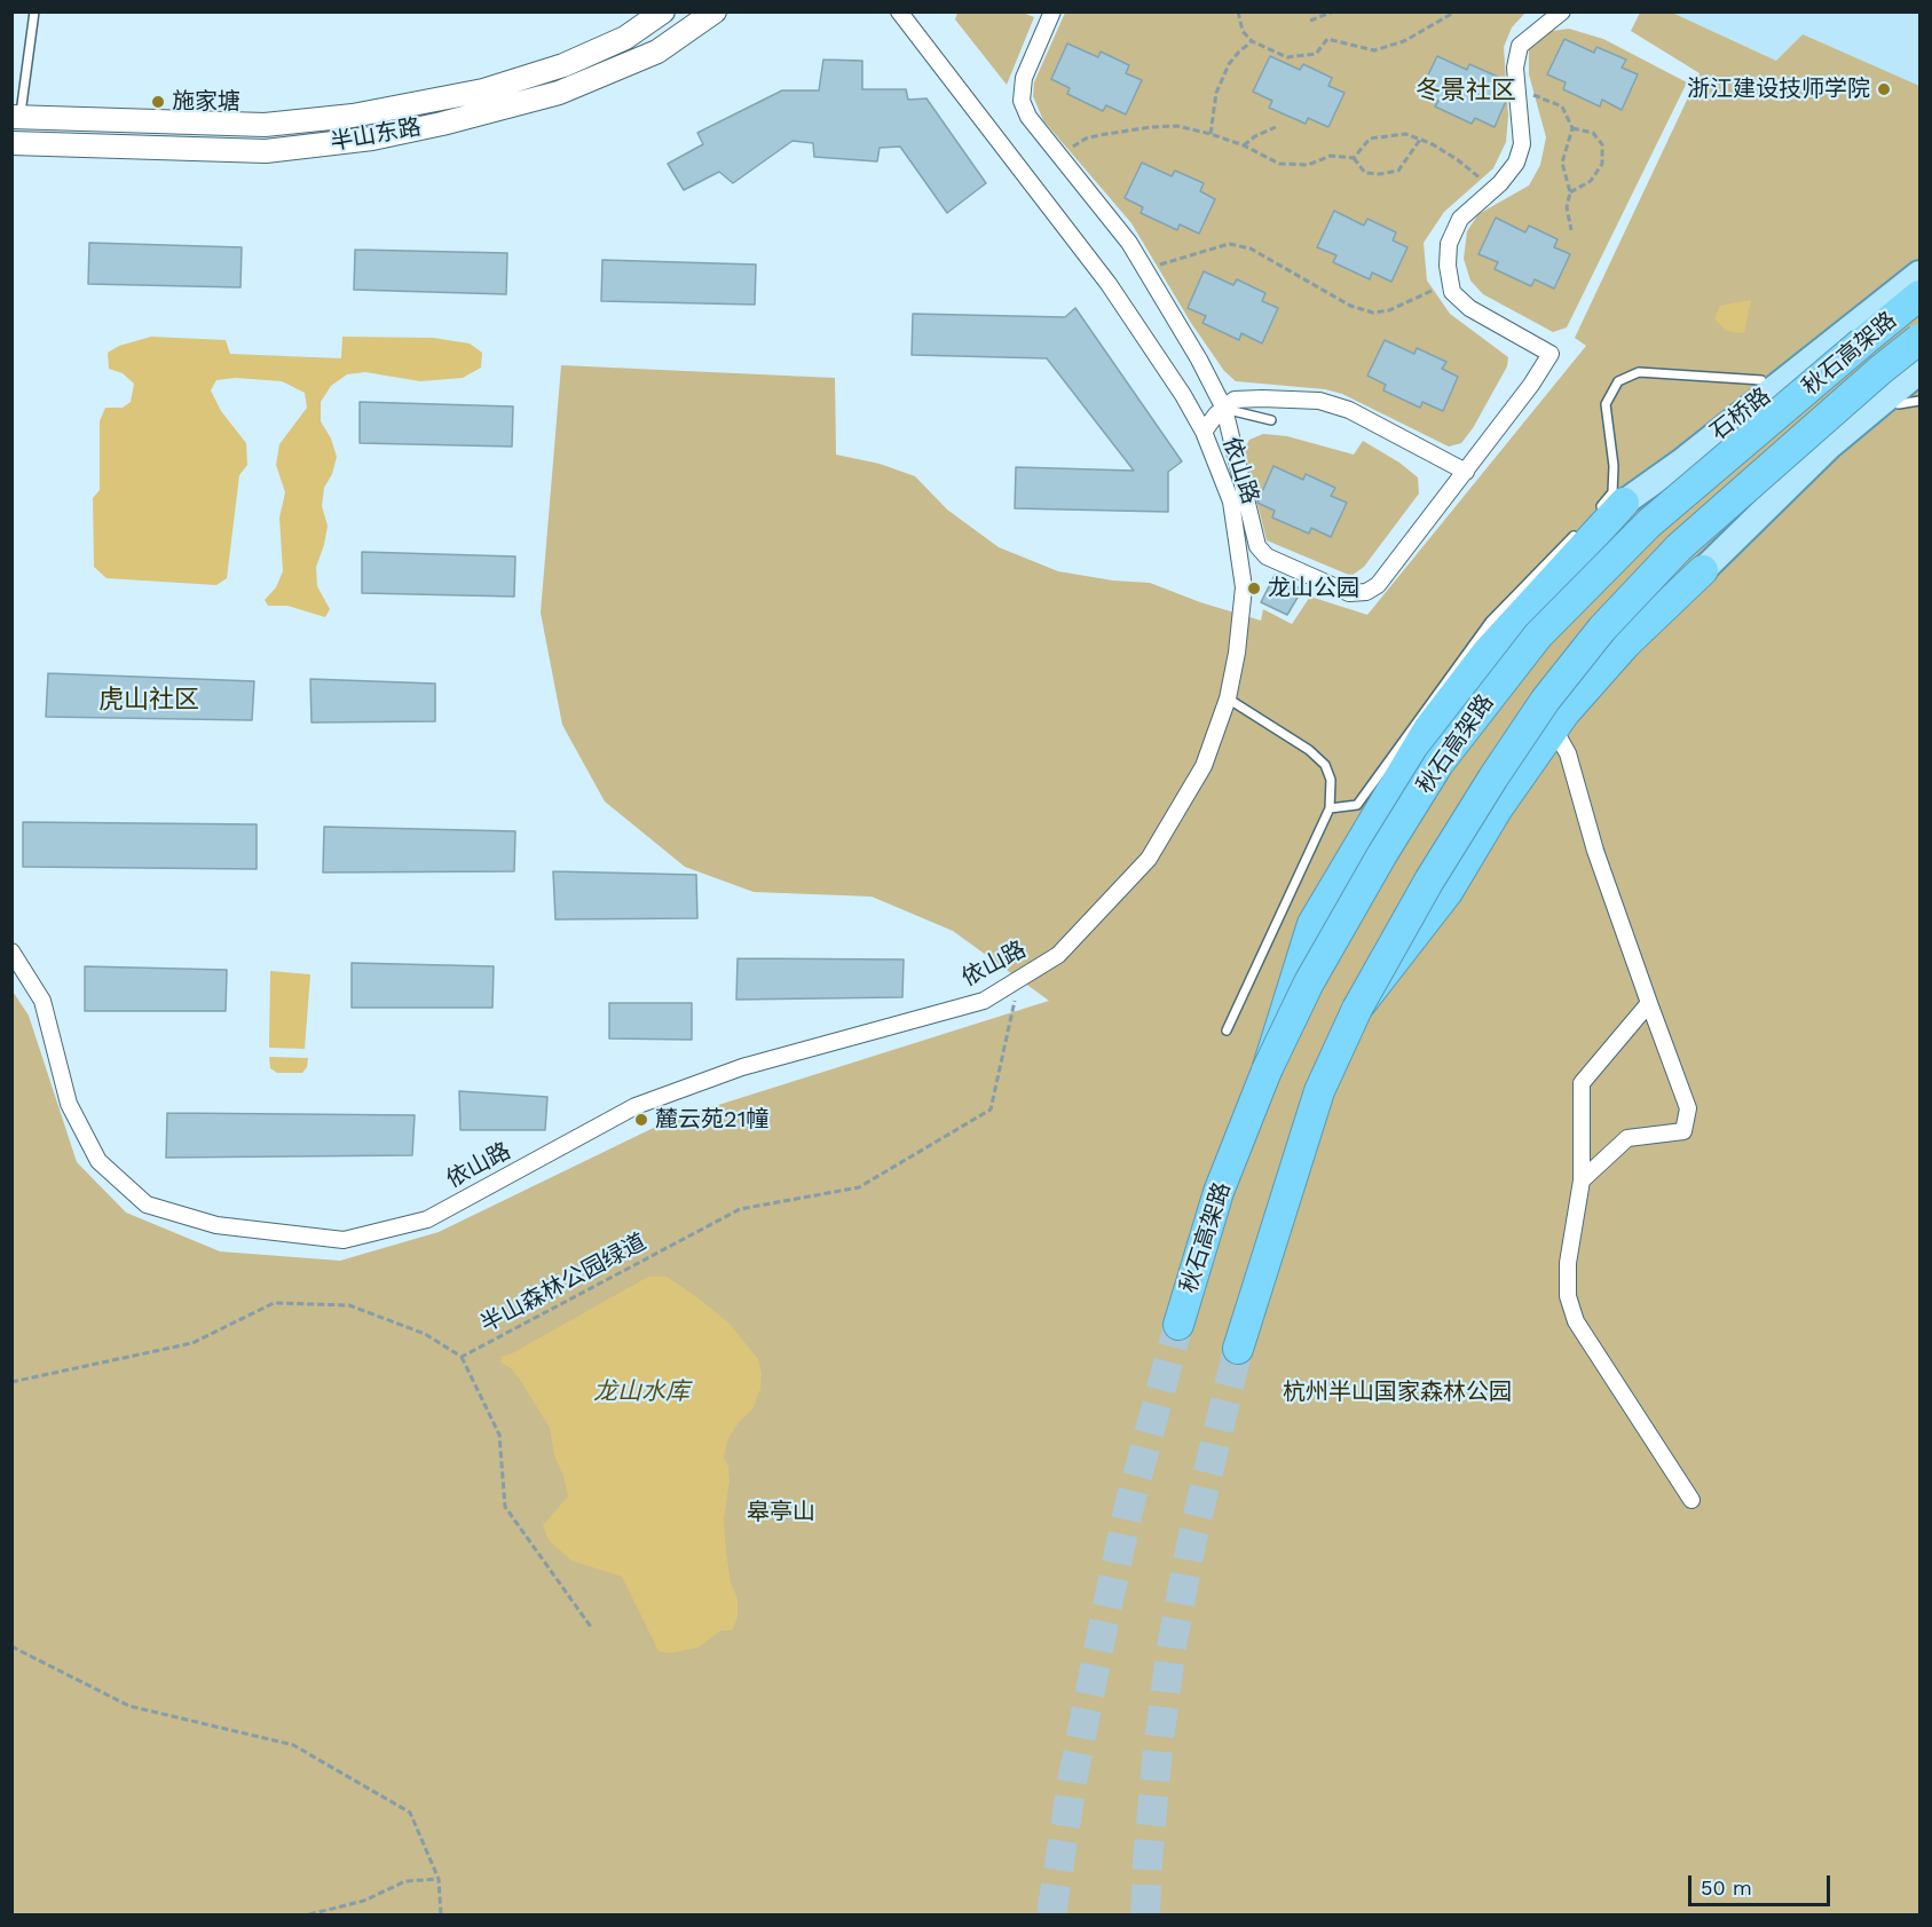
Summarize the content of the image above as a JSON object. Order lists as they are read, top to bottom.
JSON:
{
  "streets": {
    "highway": ["秋石高架路"],
    "main road": ["半山东路", "石桥路"],
    "street": ["依山路"],
    "path": ["半山森林公园绿道"]
  },
  "crossings": [
    ["依山路", "半山森林公园绿道"]
  ],
  "districts": ["冬景社区", "虎山社区"],
  "water": ["龙山水库"],
  "parks": ["杭州半山国家森林公园", "皋亭山"],
  "places": [
    "浙江建设技师学院",
    "施家塘",
    "龙山公园",
    "麓云苑21幢"
  ],
  "scale_bar": "50 m"
}
